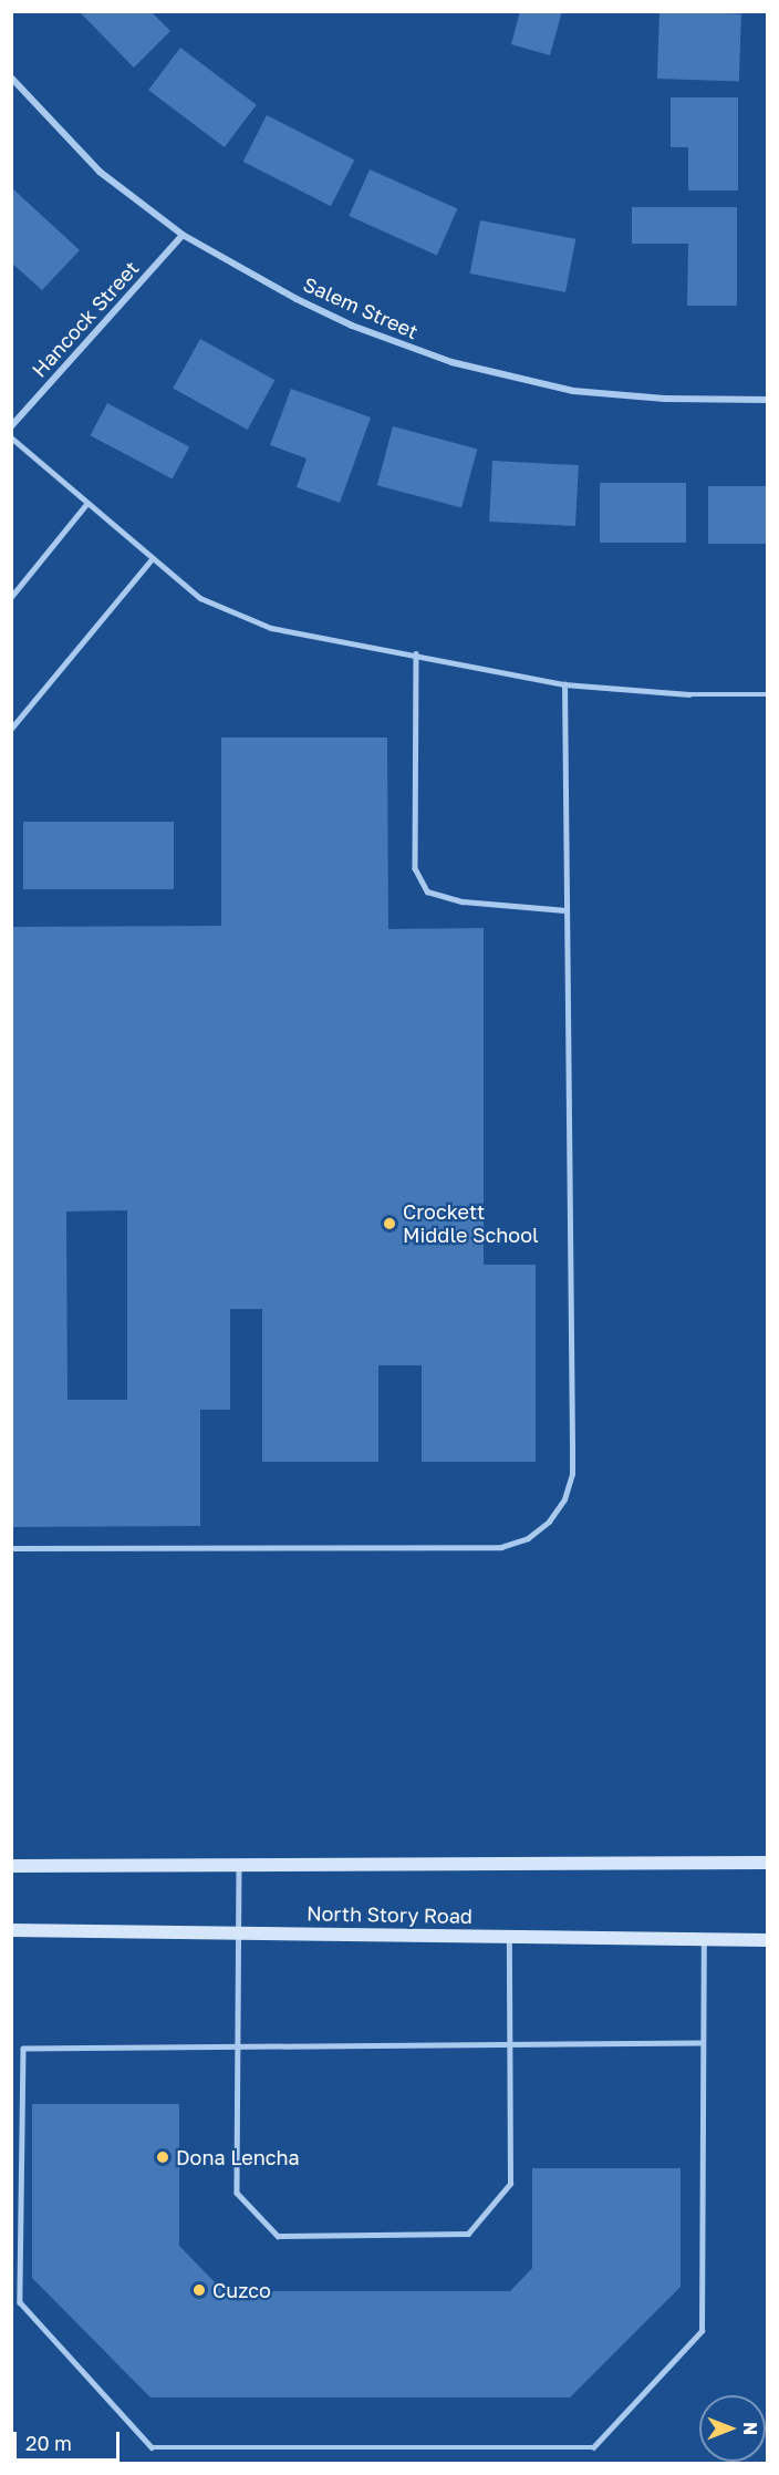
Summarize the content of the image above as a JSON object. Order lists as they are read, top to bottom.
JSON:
{
  "streets": {
    "main road": ["North Story Road"],
    "street": ["Salem Street", "Hancock Street"]
  },
  "crossings": [
    ["Salem Street", "Hancock Street"]
  ],
  "places": ["Crockett Middle School", "Dona Lencha", "Cuzco"],
  "scale_bar": "20 m",
  "north": "right"
}
